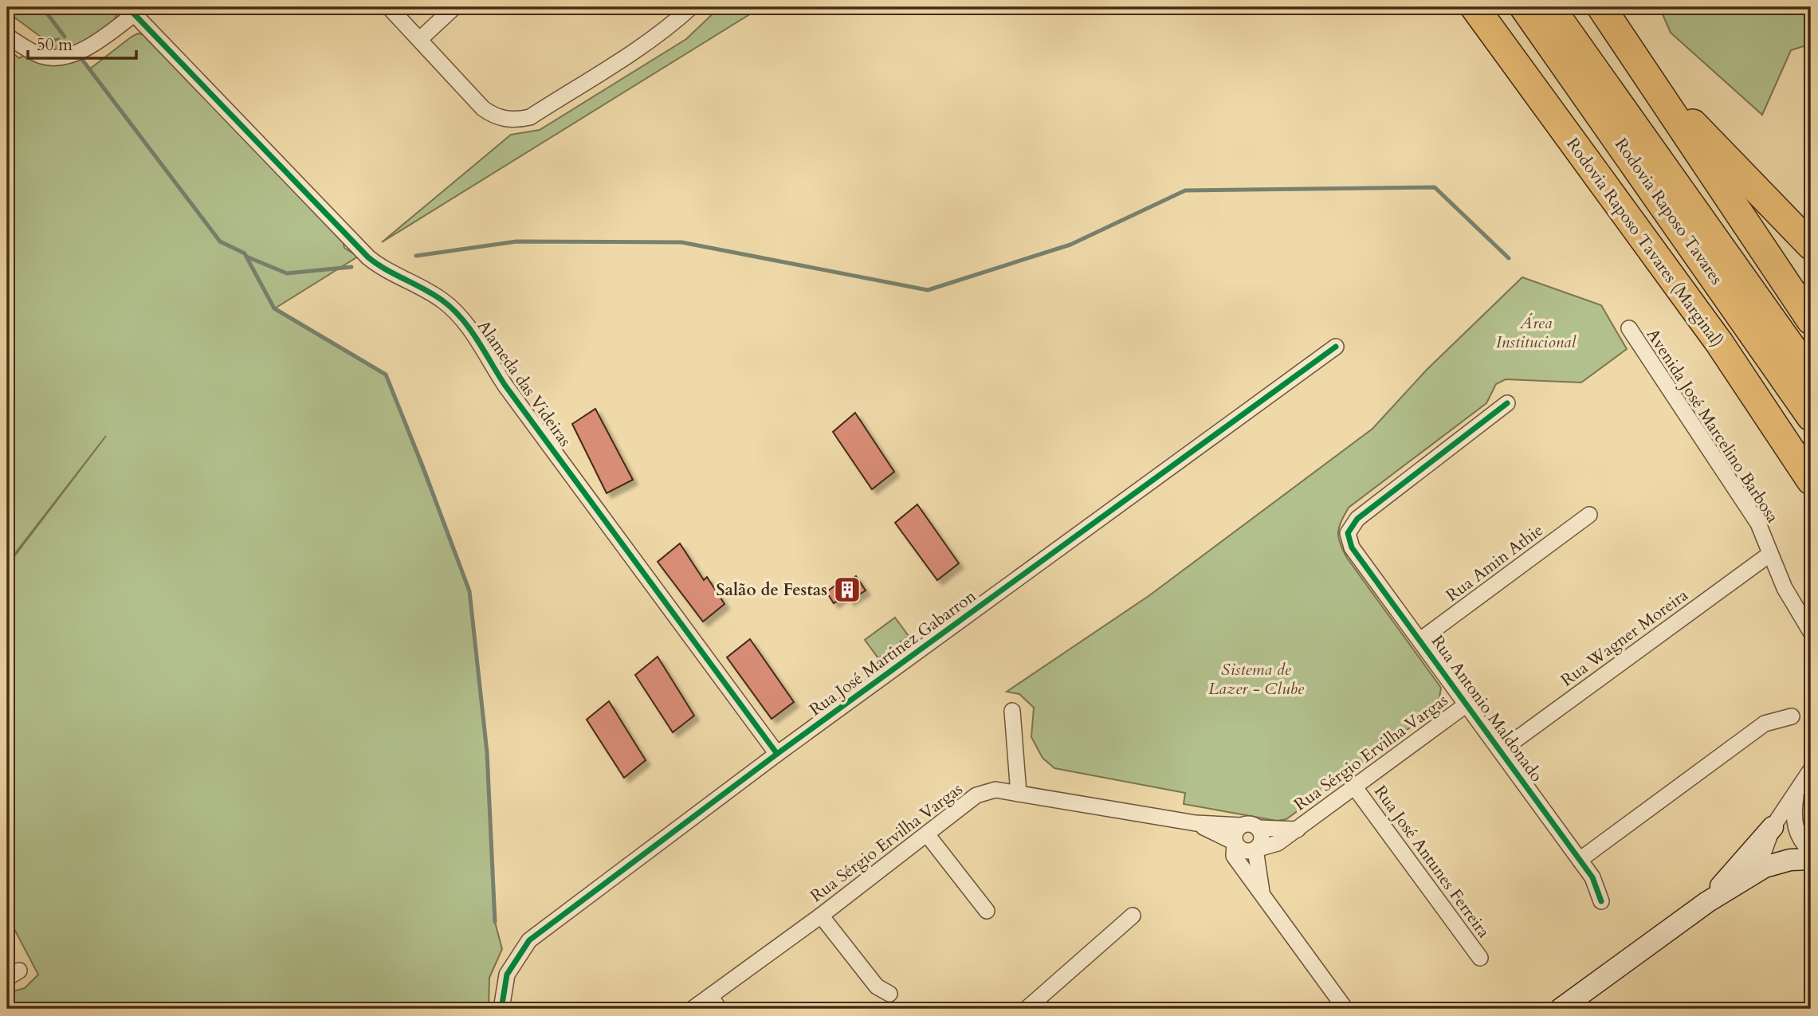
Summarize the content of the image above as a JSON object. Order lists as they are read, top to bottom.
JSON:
{
  "streets": {
    "highway": ["Rodovia Raposo Tavares", "Rodovia Raposo Tavares (Marginal)"],
    "street": [
      "Alameda das Videiras",
      "Avenida José Marcelino Barbosa",
      "Rua Amin Athie",
      "Rua Wagner Moreira",
      "Rua José Martinez Gabarron",
      "Rua Antonio Maldonado",
      "Rua Sérgio Ervilha Vargas",
      "Rua José Antunes Ferreira"
    ]
  },
  "crossings": [
    ["Alameda das Videiras", "Rua José Martinez Gabarron"],
    ["Avenida José Marcelino Barbosa", "Rua Wagner Moreira"],
    ["Rua Amin Athie", "Rua Antonio Maldonado"],
    ["Rua Wagner Moreira", "Rua Antonio Maldonado"],
    ["Rua Antonio Maldonado", "Rua Sérgio Ervilha Vargas"],
    ["Rua Sérgio Ervilha Vargas", "Rua José Antunes Ferreira"]
  ],
  "parks": ["Área Institucional", "Sistema de Lazer - Clube"],
  "places": {
    "building": ["Salão de Festas"]
  },
  "scale_bar": "50 m"
}
